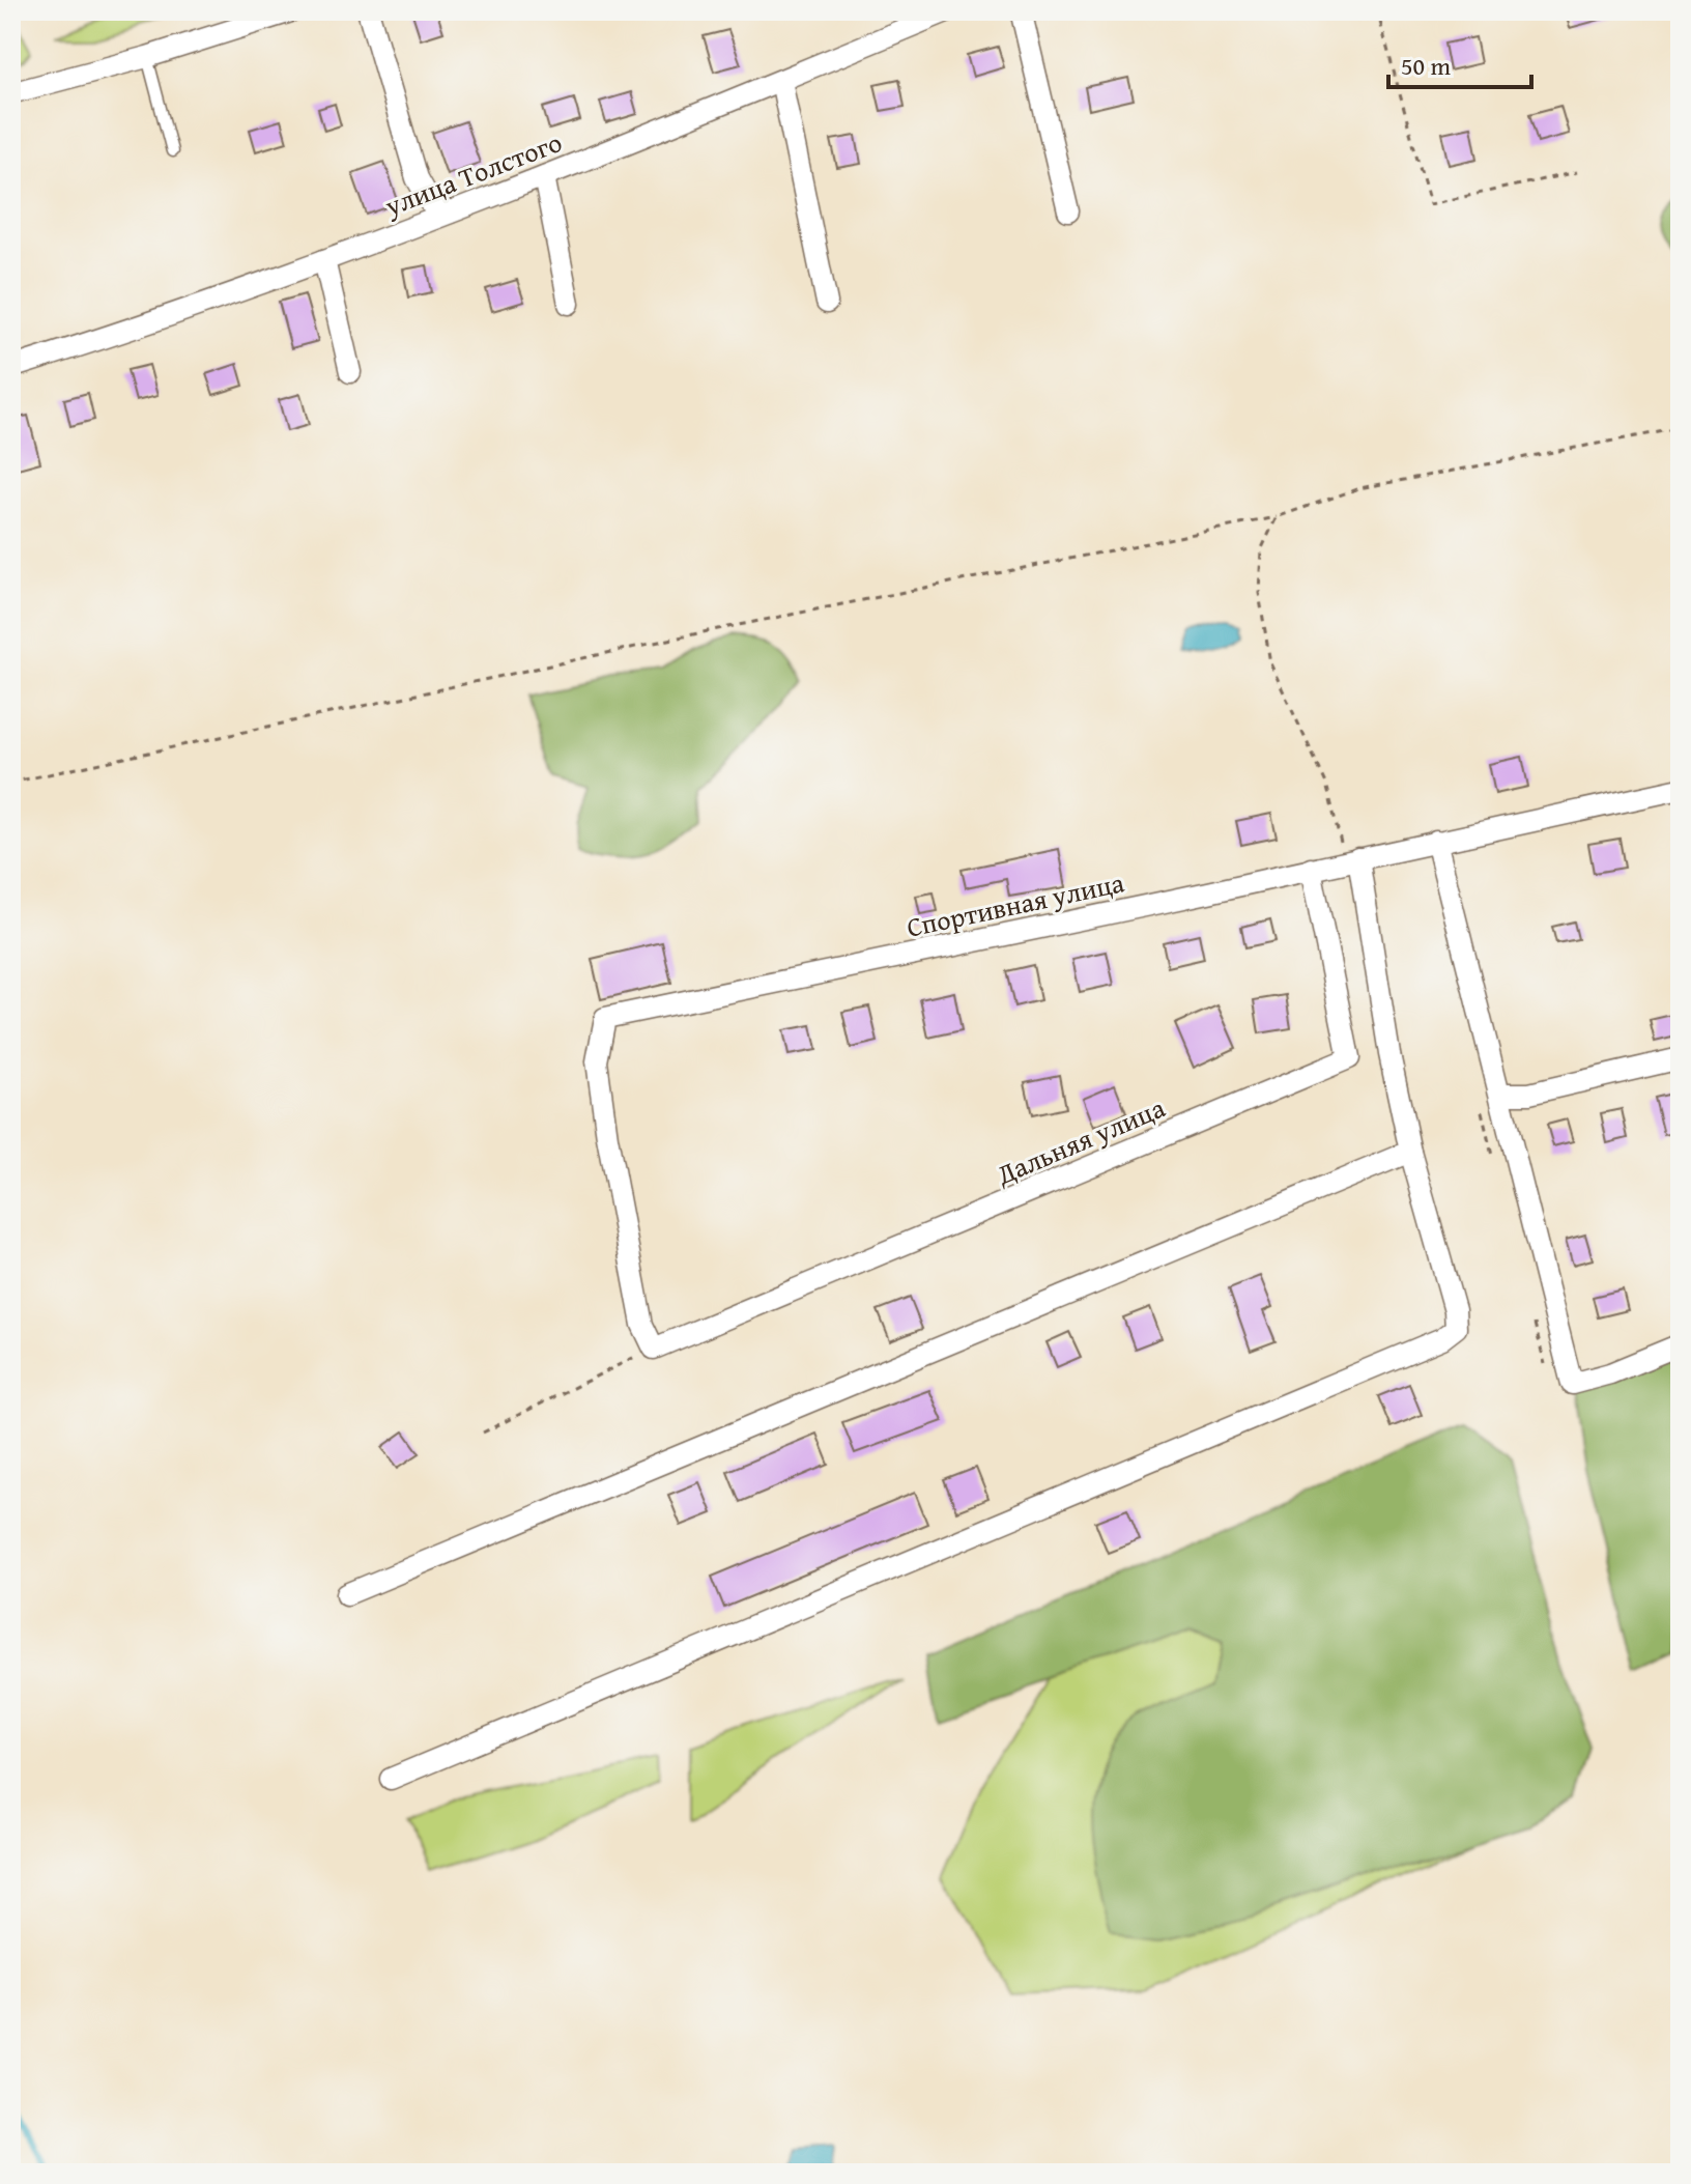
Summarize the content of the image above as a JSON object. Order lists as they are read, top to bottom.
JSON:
{
  "streets": {
    "street": ["улица Толстого", "Спортивная улица", "Дальняя улица"]
  },
  "crossings": [
    ["Спортивная улица", "Дальняя улица"]
  ],
  "scale_bar": "50 m"
}
